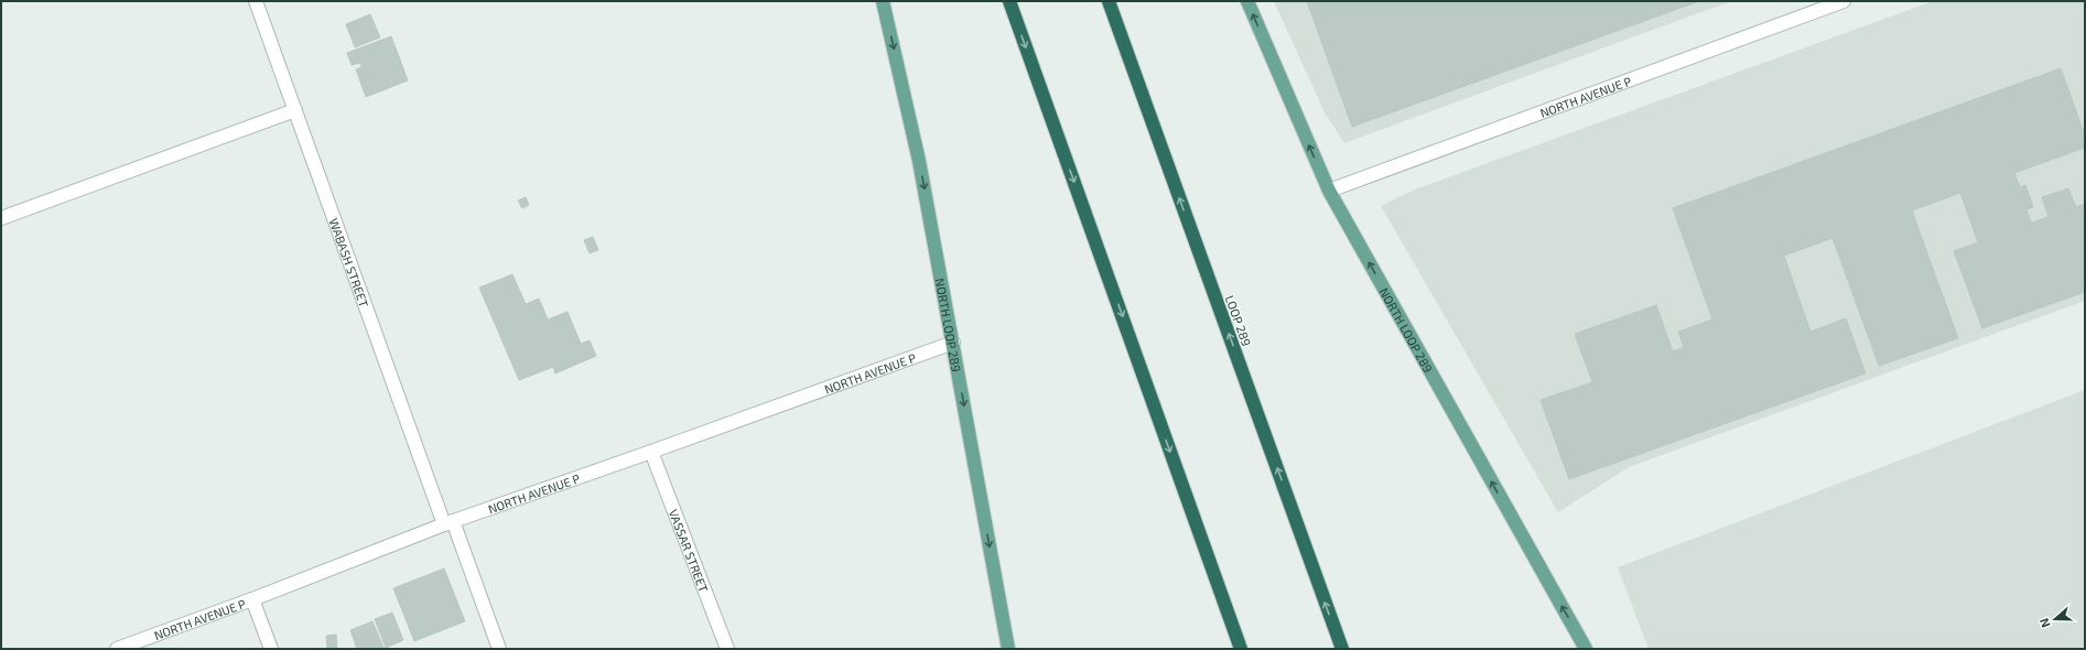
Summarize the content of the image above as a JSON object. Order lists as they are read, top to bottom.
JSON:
{
  "streets": {
    "highway": ["LOOP 289"],
    "main road": ["NORTH LOOP 289"],
    "street": ["NORTH AVENUE P", "WABASH STREET", "VASSAR STREET"]
  },
  "crossings": [
    ["NORTH AVENUE P", "WABASH STREET"],
    ["NORTH AVENUE P", "NORTH LOOP 289"],
    ["NORTH AVENUE P", "VASSAR STREET"]
  ],
  "north": "left"
}
